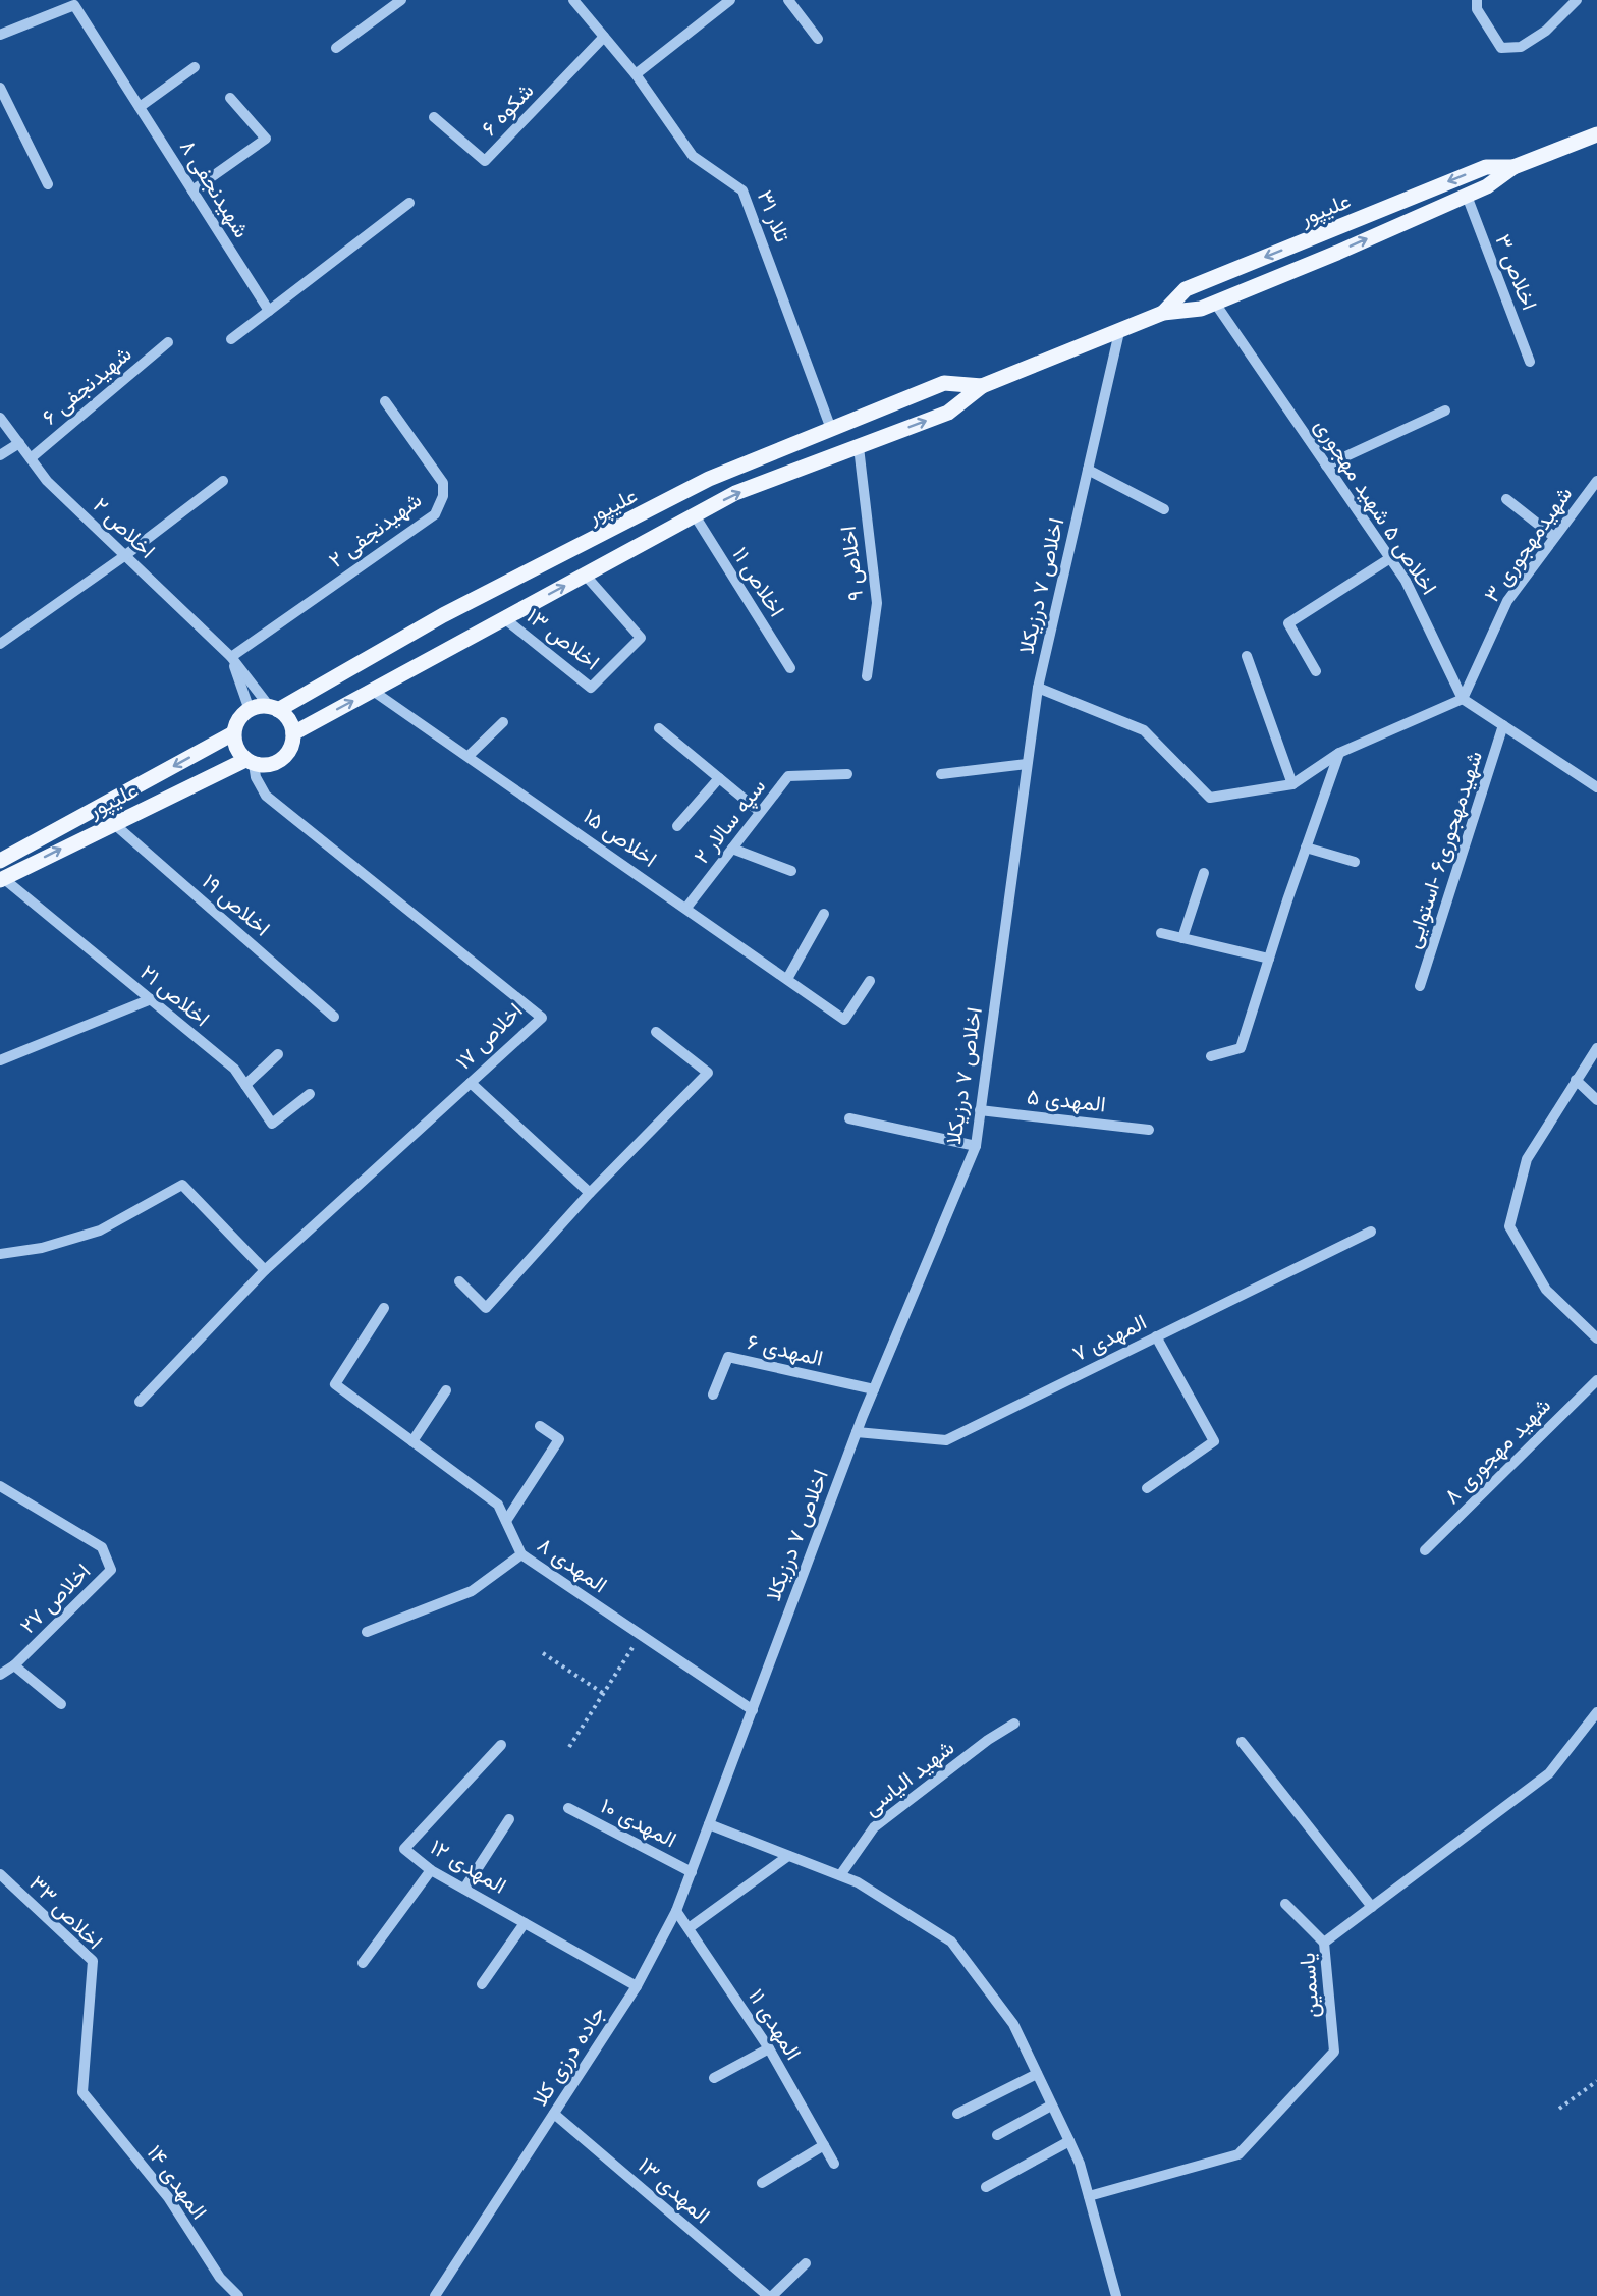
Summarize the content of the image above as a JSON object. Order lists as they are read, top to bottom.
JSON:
{
  "streets": {
    "main road": ["علیپور"],
    "street": [
      "شکوه ۶",
      "شهیدنجفی ۸",
      "تلار ۳۱",
      "اخلاص ۳",
      "شهیدنجفی ۶",
      "اخلاص ۵ شهید مهجوری",
      "اخلاص ۲",
      "شهیدنجفی ۲",
      "شهیدمهجوری ۳",
      "اخلاص ۹",
      "اخلاص ۱۱",
      "اخلاص ۷ درزیکلا",
      "اخلاص ۱۳",
      "سپه سالار ۲",
      "اخلاص ۱۵",
      "شهیدمهجوری۶ -استوایی",
      "اخلاص ۱۹",
      "اخلاص ۲۱",
      "اخلاص ۱۷",
      "المهدی ۵",
      "المهدی ۷",
      "المهدی ۶",
      "شهید مهجوری ۸",
      "المهدی ۸",
      "اخلاص ۲۷",
      "شهید الیاسی",
      "المهدی ۱۰",
      "المهدی ۱۲",
      "اخلاص ۳۳",
      "یاسمین",
      "المهدی ۱۱",
      "جاده درزی کلا",
      "المهدی ۱۴",
      "المهدی ۱۳"
    ]
  },
  "crossings": [
    ["شکوه ۶", "تلار ۳۱"],
    ["علیپور", "تلار ۳۱"],
    ["علیپور", "اخلاص ۳"],
    ["علیپور", "اخلاص ۵ شهید مهجوری"],
    ["علیپور", "اخلاص ۲"],
    ["علیپور", "اخلاص ۹"],
    ["علیپور", "اخلاص ۱۱"],
    ["علیپور", "اخلاص ۷ درزیکلا"],
    ["علیپور", "اخلاص ۱۳"],
    ["علیپور", "اخلاص ۱۵"],
    ["علیپور", "اخلاص ۱۹"],
    ["علیپور", "اخلاص ۲۱"],
    ["علیپور", "اخلاص ۱۷"],
    ["شهیدنجفی ۶", "اخلاص ۲"],
    ["اخلاص ۵ شهید مهجوری", "شهیدمهجوری ۳"],
    ["اخلاص ۲", "شهیدنجفی ۲"],
    ["اخلاص ۲", "اخلاص ۱۷"],
    ["اخلاص ۷ درزیکلا", "المهدی ۵"],
    ["اخلاص ۷ درزیکلا", "المهدی ۷"],
    ["اخلاص ۷ درزیکلا", "المهدی ۶"],
    ["اخلاص ۷ درزیکلا", "المهدی ۸"],
    ["اخلاص ۷ درزیکلا", "جاده درزی کلا"],
    ["سپه سالار ۲", "اخلاص ۱۵"],
    ["المهدی ۱۰", "جاده درزی کلا"],
    ["المهدی ۱۲", "جاده درزی کلا"],
    ["اخلاص ۳۳", "المهدی ۱۴"],
    ["المهدی ۱۱", "جاده درزی کلا"],
    ["جاده درزی کلا", "المهدی ۱۳"]
  ]
}
